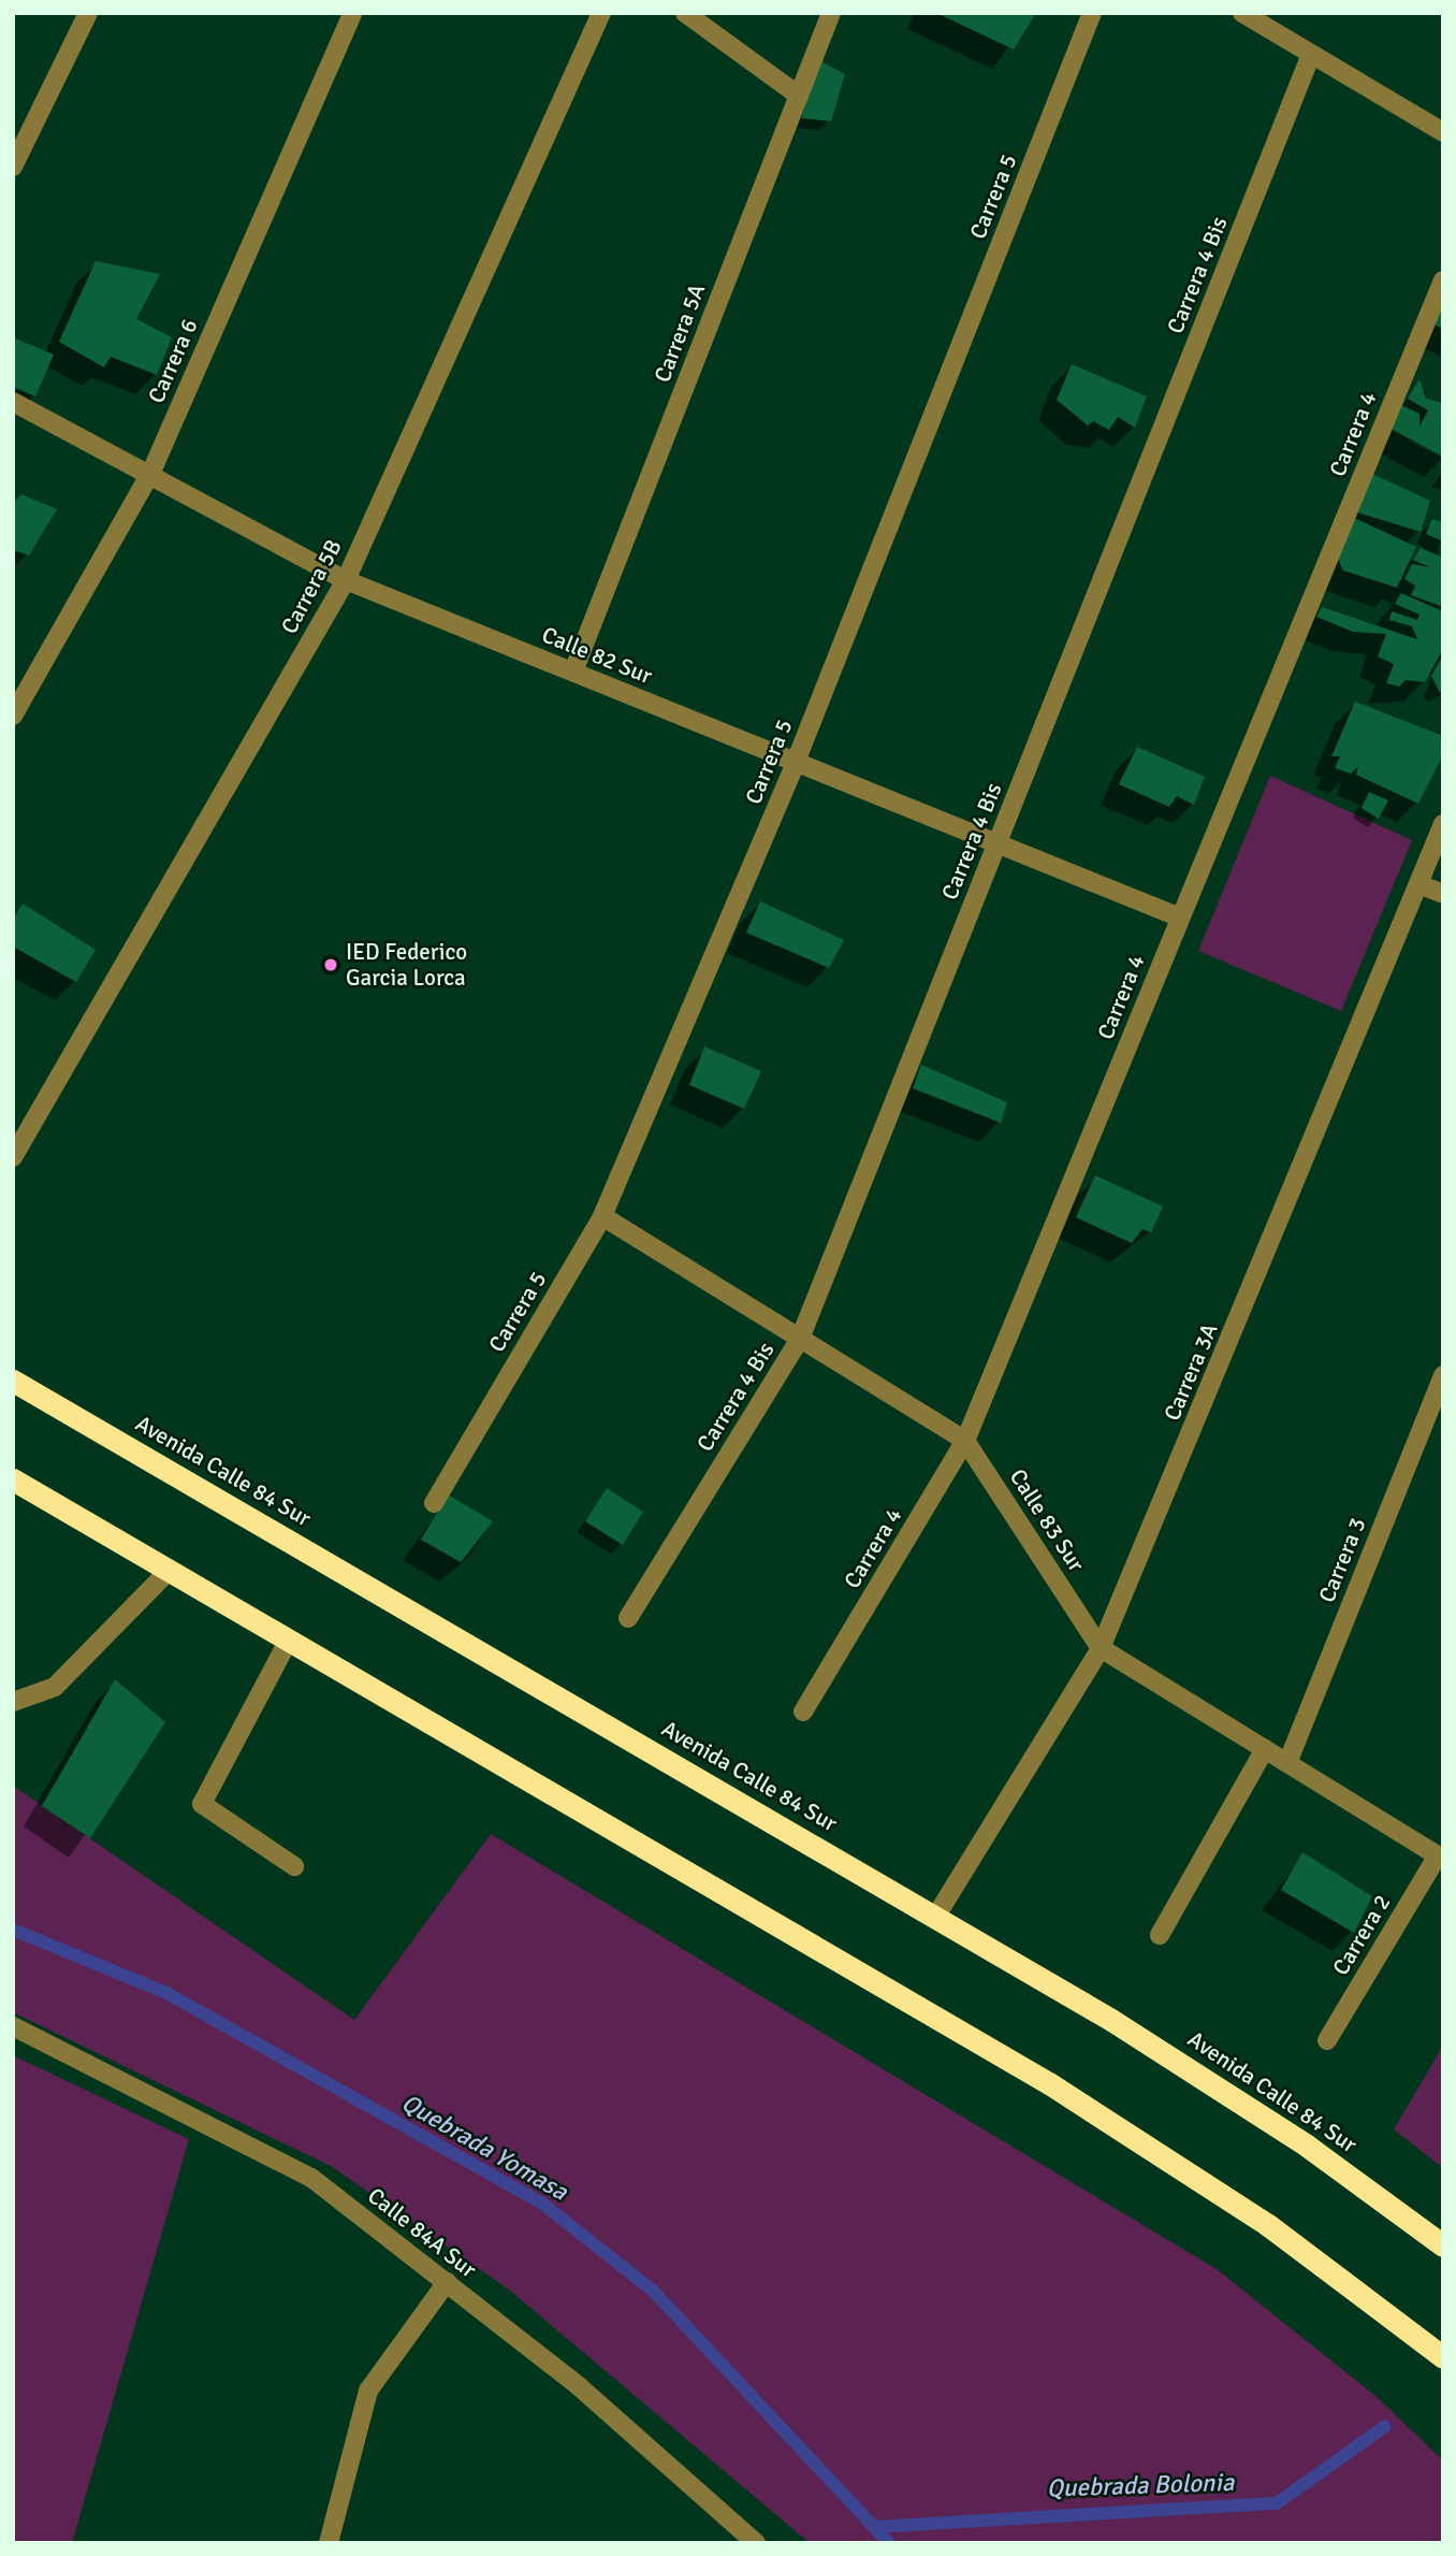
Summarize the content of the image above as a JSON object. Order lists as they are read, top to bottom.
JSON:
{
  "streets": {
    "highway": ["Avenida Calle 84 Sur"],
    "street": [
      "Carrera 5",
      "Carrera 4 Bis",
      "Carrera 5A",
      "Carrera 6",
      "Carrera 4",
      "Carrera 5B",
      "Calle 82 Sur",
      "Carrera 3A",
      "Calle 83 Sur",
      "Carrera 3",
      "Carrera 2",
      "Calle 84A Sur"
    ]
  },
  "crossings": [
    ["Carrera 5", "Calle 82 Sur"],
    ["Carrera 5", "Calle 83 Sur"],
    ["Carrera 4 Bis", "Calle 82 Sur"],
    ["Carrera 4 Bis", "Calle 83 Sur"],
    ["Carrera 5A", "Calle 82 Sur"],
    ["Carrera 6", "Calle 82 Sur"],
    ["Carrera 4", "Calle 82 Sur"],
    ["Carrera 4", "Calle 83 Sur"],
    ["Carrera 5B", "Calle 82 Sur"],
    ["Carrera 3A", "Avenida Calle 84 Sur"],
    ["Carrera 3A", "Calle 83 Sur"],
    ["Calle 83 Sur", "Carrera 3"],
    ["Calle 83 Sur", "Carrera 2"]
  ],
  "water": ["Quebrada Yomasa", "Quebrada Bolonia"],
  "places": ["IED Federico Garcia Lorca"]
}
